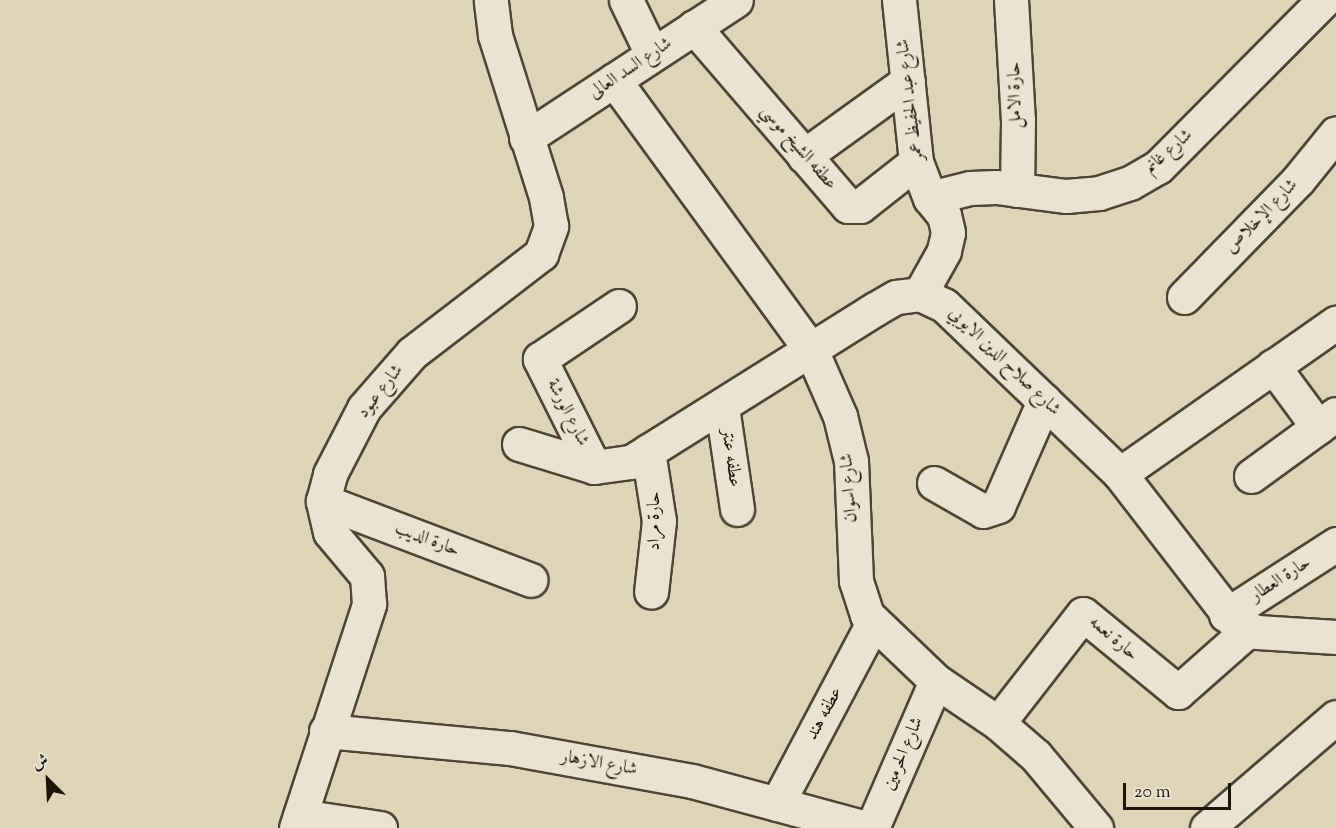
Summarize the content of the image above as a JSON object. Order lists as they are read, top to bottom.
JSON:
{
  "streets": {
    "street": [
      "شارع السد العالى",
      "حارة الامل",
      "شارع عبد الحفيظ عمر",
      "عطفه الشيخ موسي",
      "شارع غانم",
      "شارع الإخلاص",
      "شارع صلاح الدين الايوبي",
      "شارع عبود",
      "شارع الورشة",
      "عطفه عنتر",
      "شارع اسوان",
      "حارة مراد",
      "حارة الديب",
      "حارة العطار",
      "حارة نعمه",
      "عطفه هند",
      "شارع الحرمين",
      "شارع الازهار"
    ]
  },
  "crossings": [
    ["شارع السد العالى", "عطفه الشيخ موسي"],
    ["شارع السد العالى", "شارع عبود"],
    ["شارع السد العالى", "شارع اسوان"],
    ["حارة الامل", "شارع غانم"],
    ["شارع عبد الحفيظ عمر", "عطفه الشيخ موسي"],
    ["شارع عبد الحفيظ عمر", "شارع غانم"],
    ["شارع عبد الحفيظ عمر", "شارع صلاح الدين الايوبي"],
    ["شارع صلاح الدين الايوبي", "حارة العطار"],
    ["شارع صلاح الدين الايوبي", "حارة نعمه"],
    ["شارع عبود", "حارة الديب"],
    ["شارع عبود", "شارع الازهار"],
    ["شارع اسوان", "حارة نعمه"],
    ["شارع اسوان", "عطفه هند"],
    ["شارع اسوان", "شارع الحرمين"],
    ["حارة العطار", "حارة نعمه"],
    ["عطفه هند", "شارع الازهار"]
  ],
  "scale_bar": "20 m",
  "north": "top left"
}
